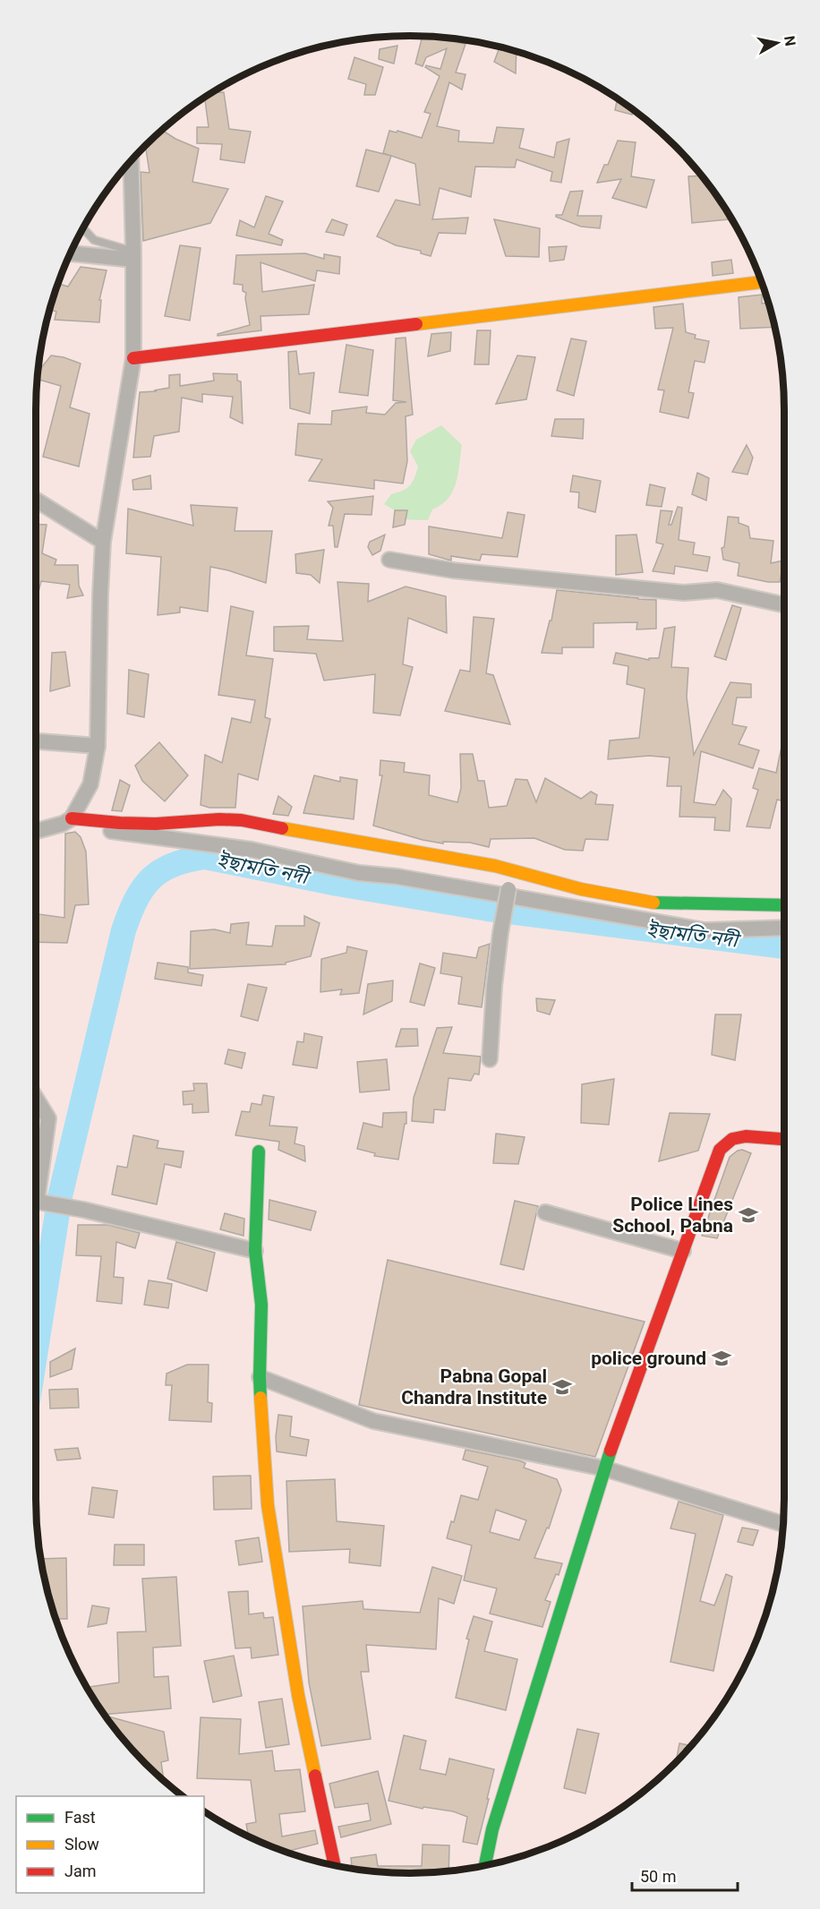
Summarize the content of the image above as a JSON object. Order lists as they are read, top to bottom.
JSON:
{
  "water": ["ইছামতি নদী"],
  "places": {
    "school or university": ["Police Lines School, Pabna", "police ground", "Pabna Gopal Chandra Institute"]
  },
  "legend": ["Fast", "Slow", "Jam"],
  "scale_bar": "50 m",
  "north": "right"
}
